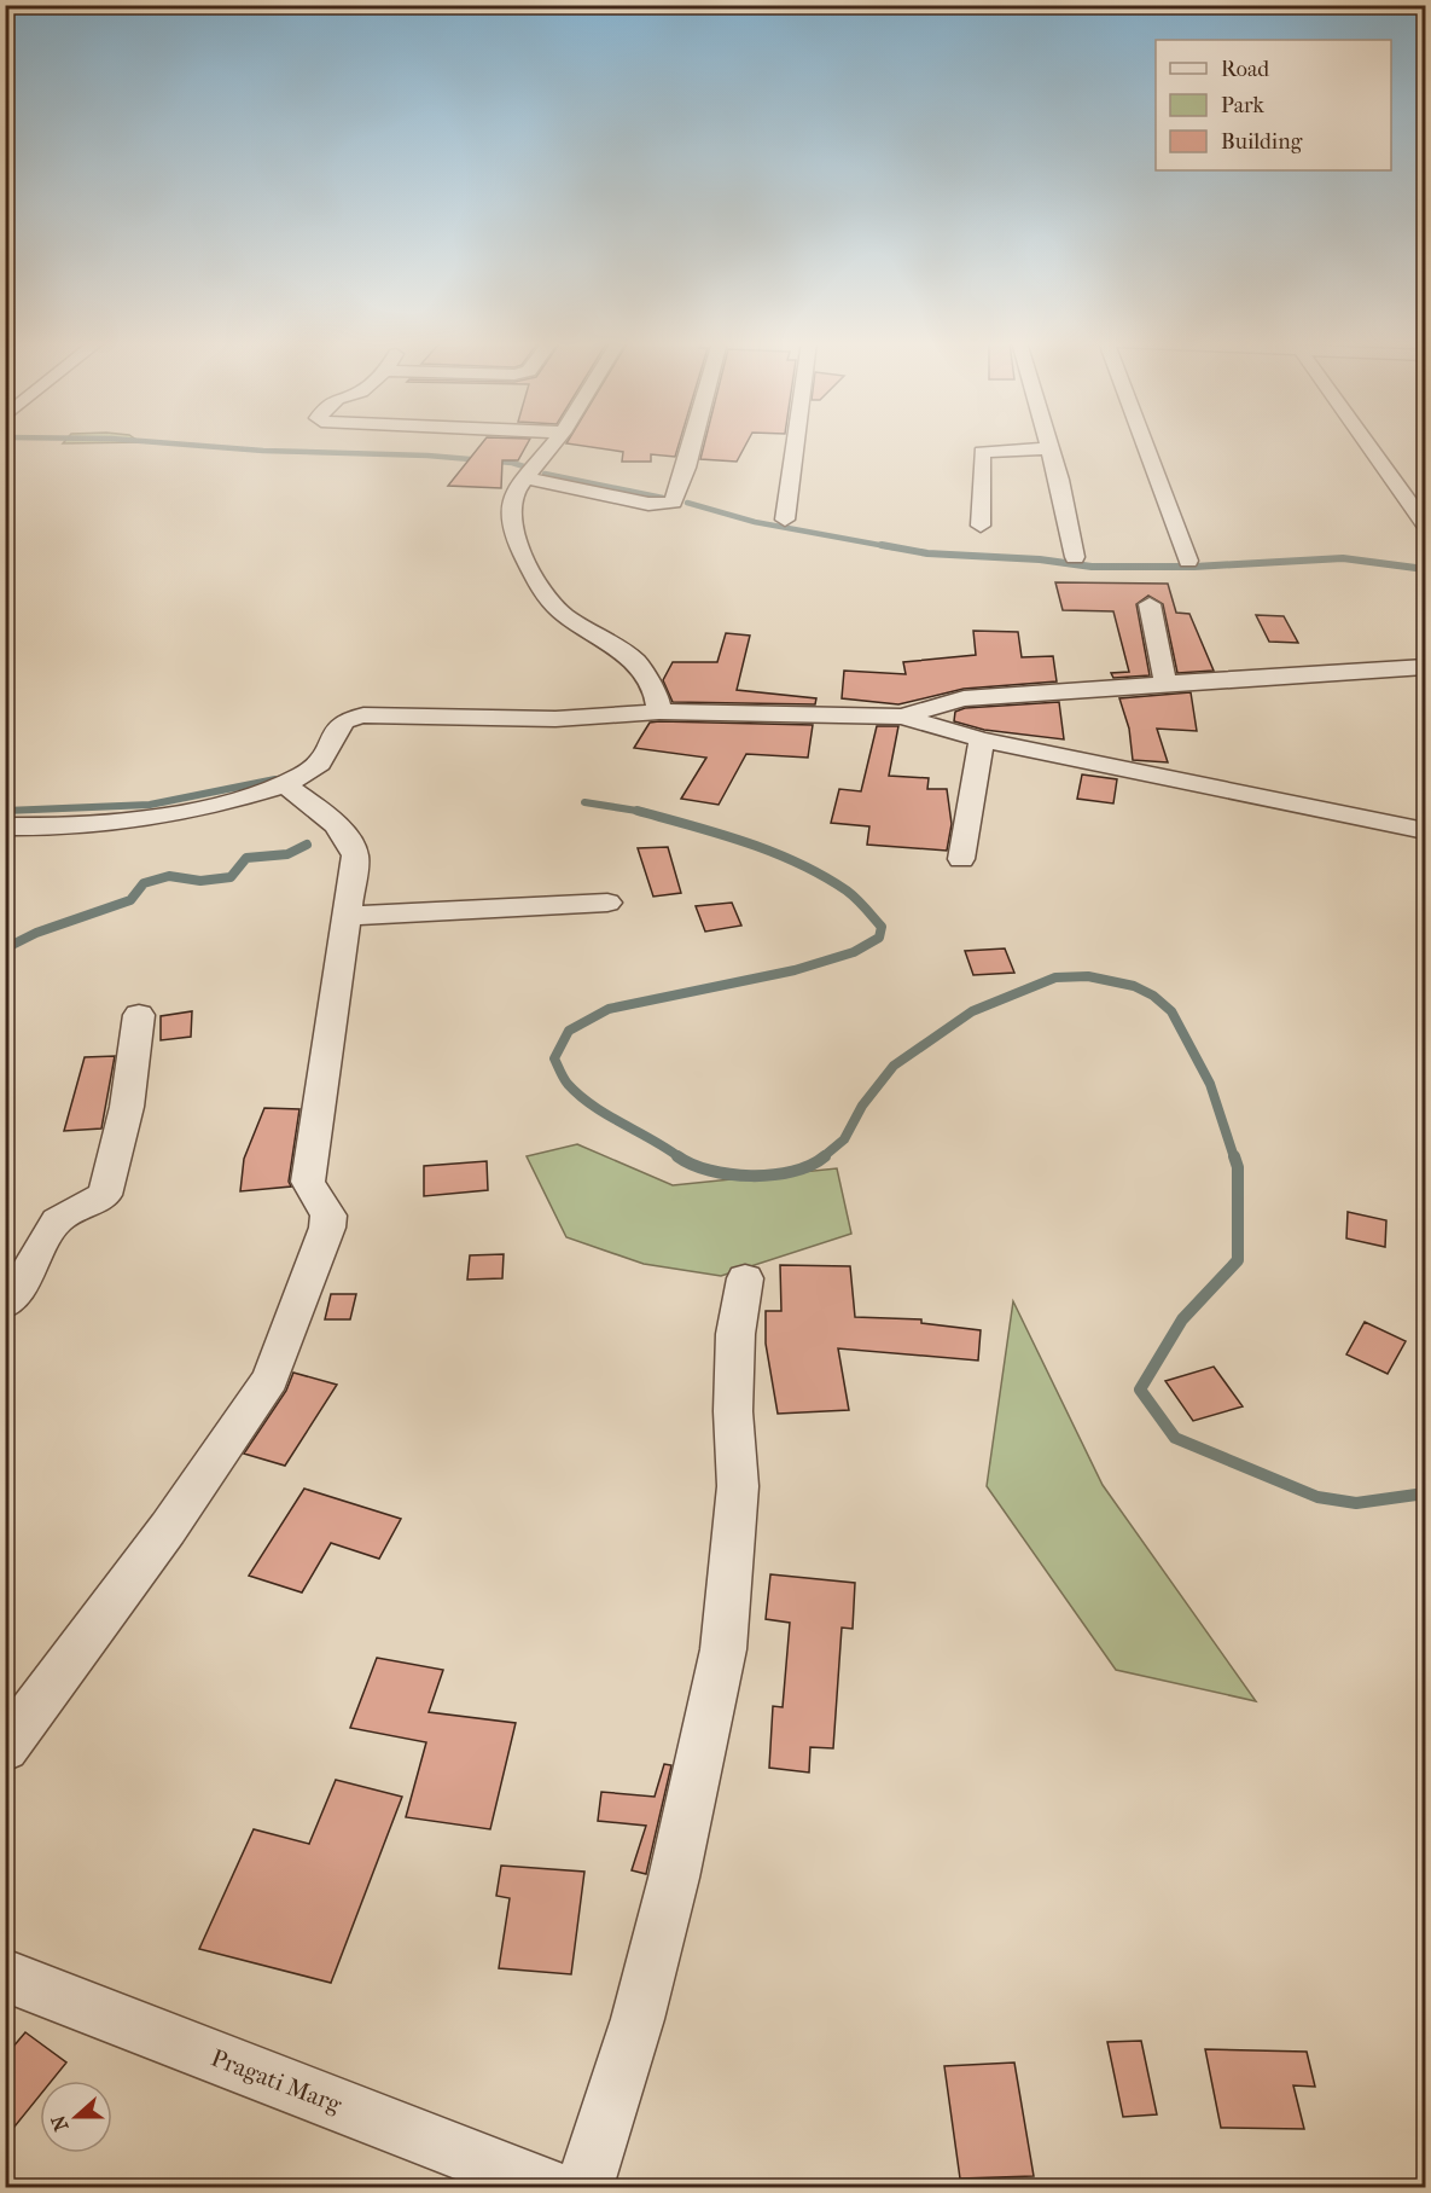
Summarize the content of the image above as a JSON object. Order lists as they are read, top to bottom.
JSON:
{
  "streets": {
    "street": ["Pragati Marg"]
  },
  "legend": ["Road", "Park", "Building"],
  "north": "left"
}
